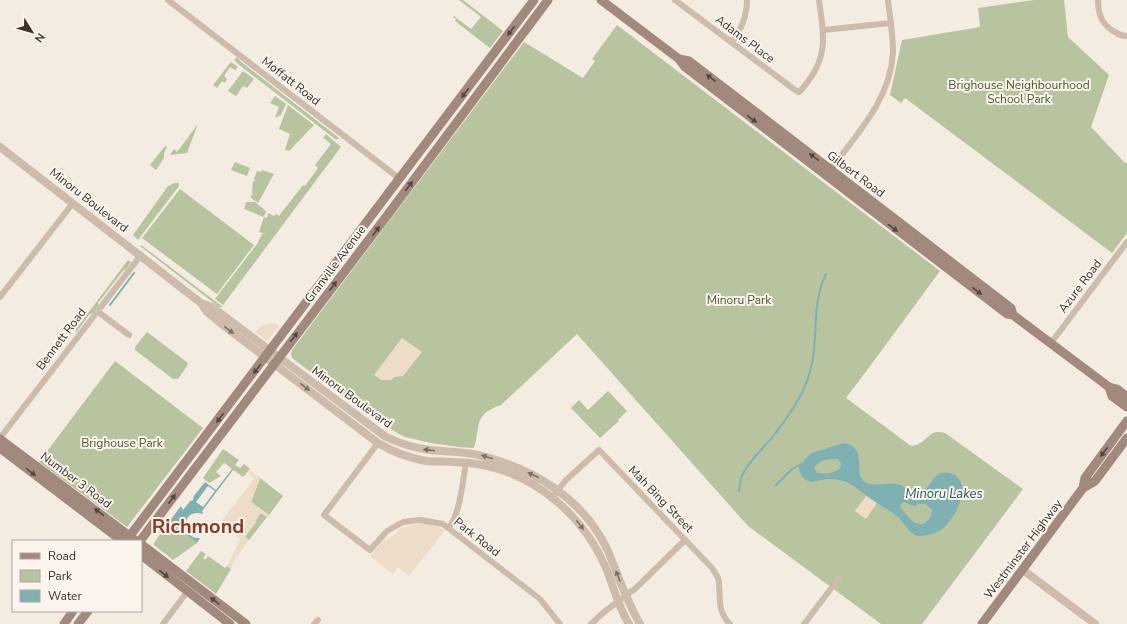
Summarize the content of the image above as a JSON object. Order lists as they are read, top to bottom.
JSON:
{
  "streets": {
    "main road": [
      "Gilbert Road",
      "Granville Avenue",
      "Number 3 Road",
      "Westminster Highway"
    ],
    "street": [
      "Adams Place",
      "Moffatt Road",
      "Minoru Boulevard",
      "Azure Road",
      "Bennett Road",
      "Mah Bing Street",
      "Park Road"
    ]
  },
  "crossings": [
    ["Moffatt Road", "Granville Avenue"],
    ["Gilbert Road", "Azure Road"],
    ["Minoru Boulevard", "Granville Avenue"],
    ["Minoru Boulevard", "Bennett Road"],
    ["Minoru Boulevard", "Mah Bing Street"],
    ["Minoru Boulevard", "Park Road"],
    ["Granville Avenue", "Number 3 Road"],
    ["Bennett Road", "Number 3 Road"]
  ],
  "districts": ["Richmond"],
  "water": ["Minoru Lakes"],
  "parks": ["Brighouse Neighbourhood School Park", "Minoru Park", "Brighouse Park"],
  "legend": ["Road", "Park", "Water"],
  "north": "bottom right"
}
